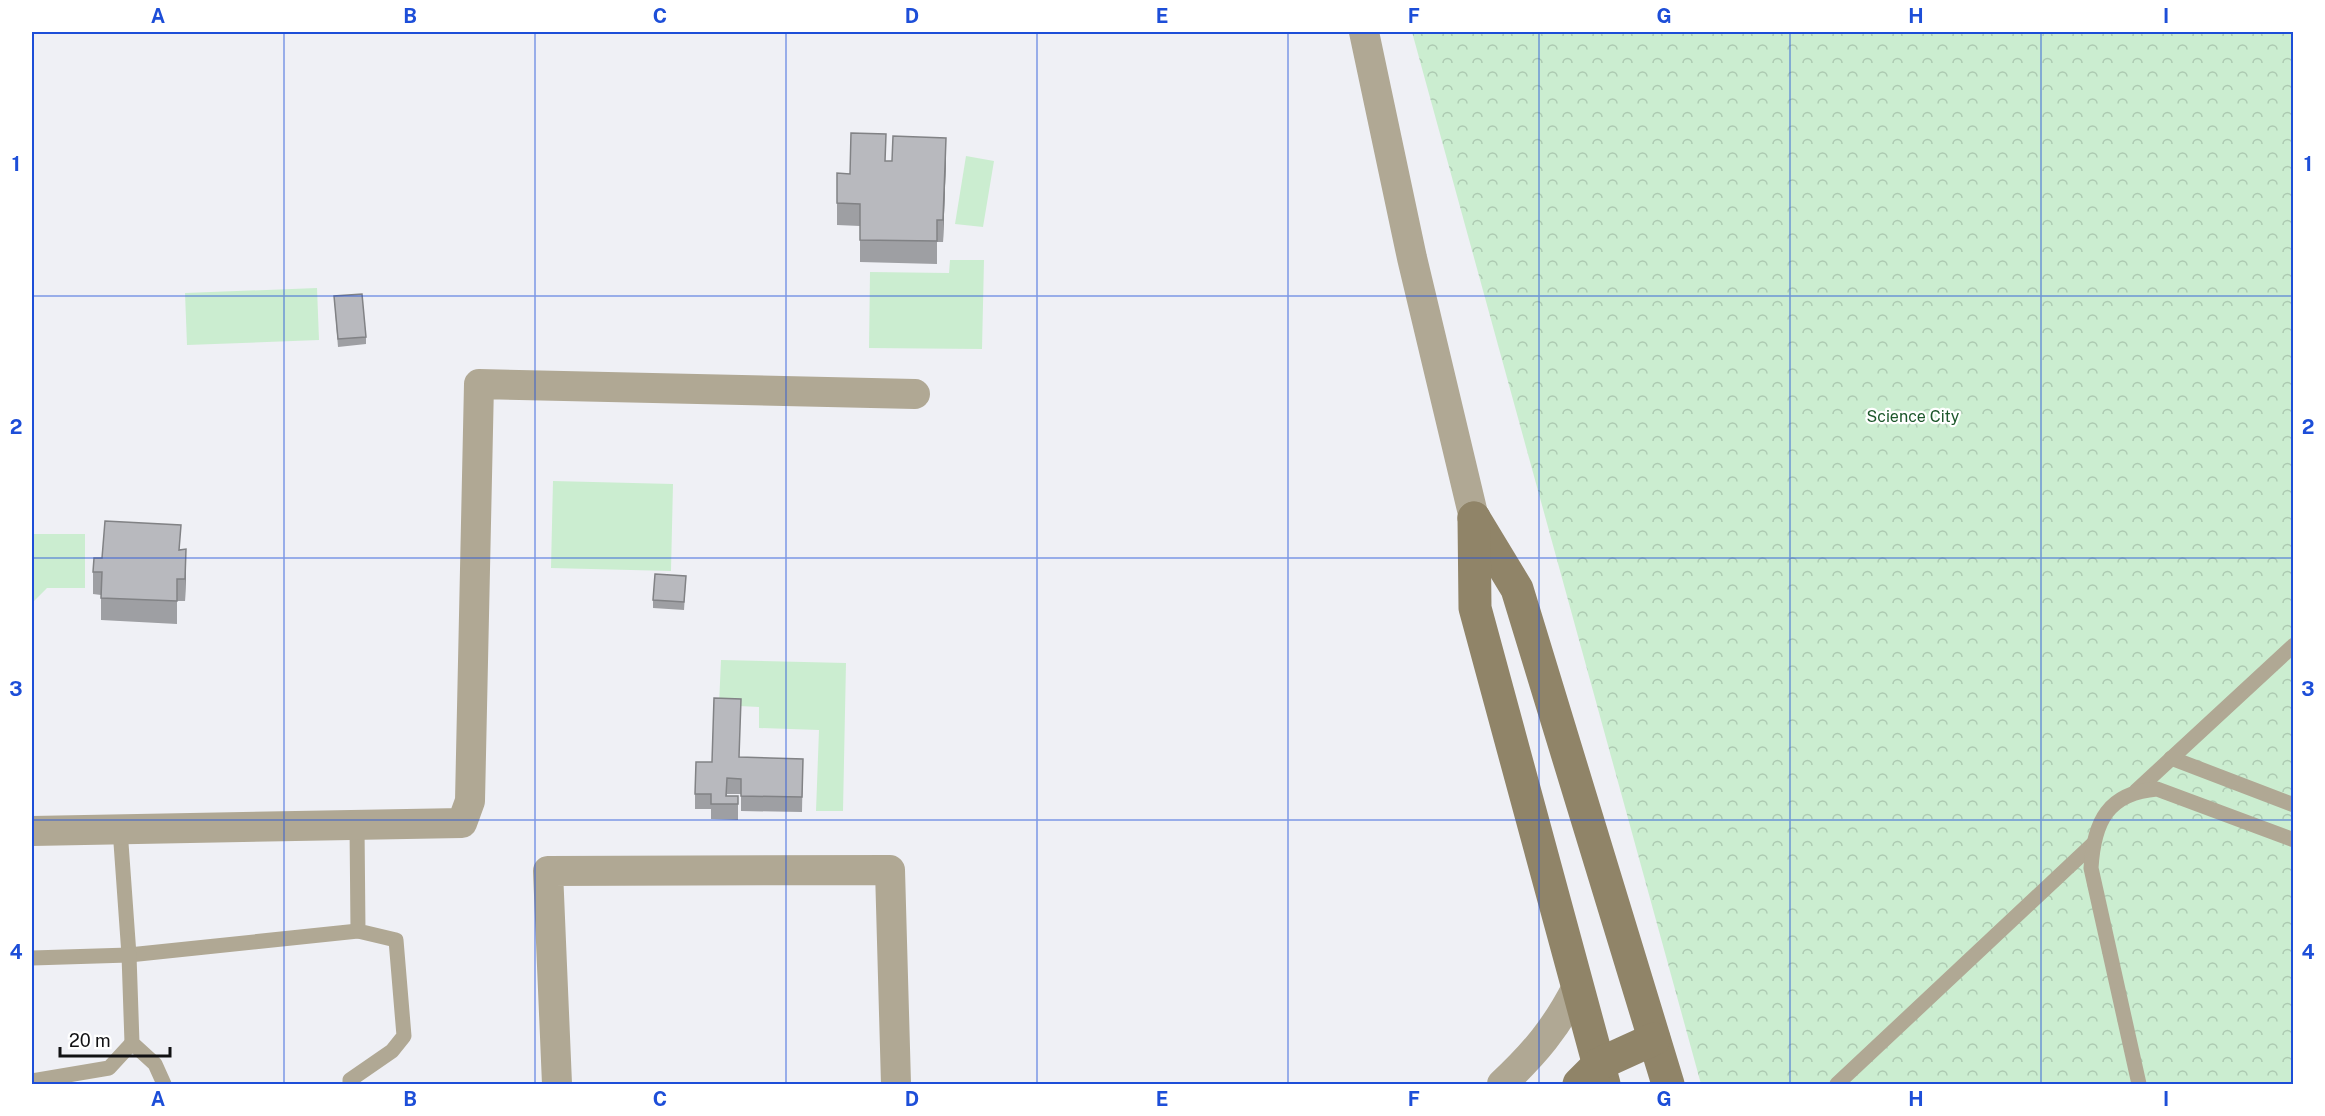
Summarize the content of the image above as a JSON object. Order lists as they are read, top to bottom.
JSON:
{
  "parks": ["Science City"],
  "scale_bar": "20 m",
  "grid": {
    "columns": [
      "A",
      "B",
      "C",
      "D",
      "E",
      "F",
      "G",
      "H",
      "I"
    ],
    "rows": [
      "1",
      "2",
      "3",
      "4"
    ]
  }
}
